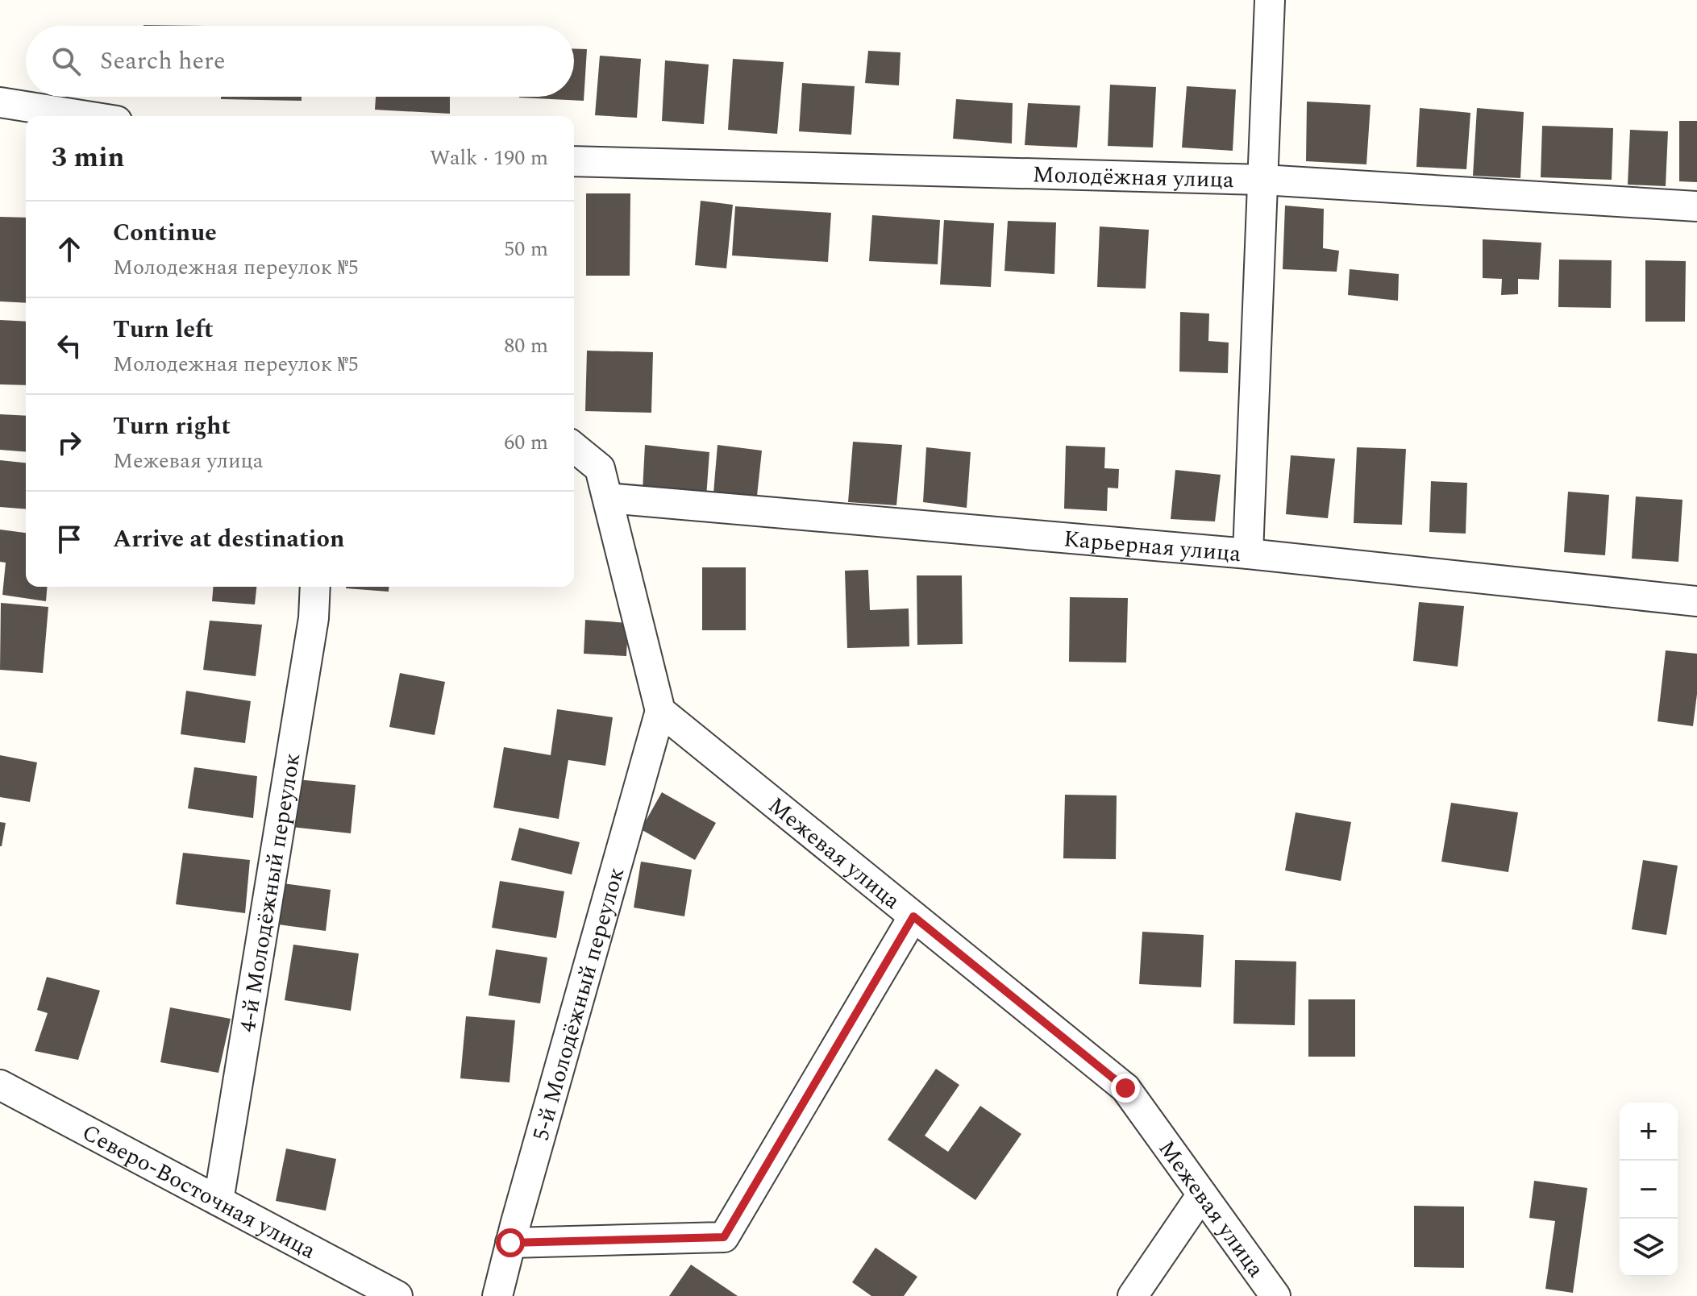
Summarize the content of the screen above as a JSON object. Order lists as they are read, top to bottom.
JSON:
{
  "streets": {
    "street": [
      "Молодёжная улица",
      "Карьерная улица",
      "Межевая улица",
      "4-й Молодёжный переулок",
      "5-й Молодёжный переулок",
      "Северо-Восточная улица"
    ]
  },
  "crossings": [
    ["Межевая улица", "5-й Молодёжный переулок"],
    ["4-й Молодёжный переулок", "Северо-Восточная улица"]
  ],
  "page": {
    "search": "Search here",
    "heading": ["3 min", "Walk · 190 m"],
    "list": [
      ["Continue", "Молодежная переулок №5", "50 m"],
      ["Turn left", "Молодежная переулок №5", "80 m"],
      ["Turn right", "Межевая улица", "60 m"],
      "Arrive at destination"
    ],
    "map_buttons": ["+", "−"]
  }
}
